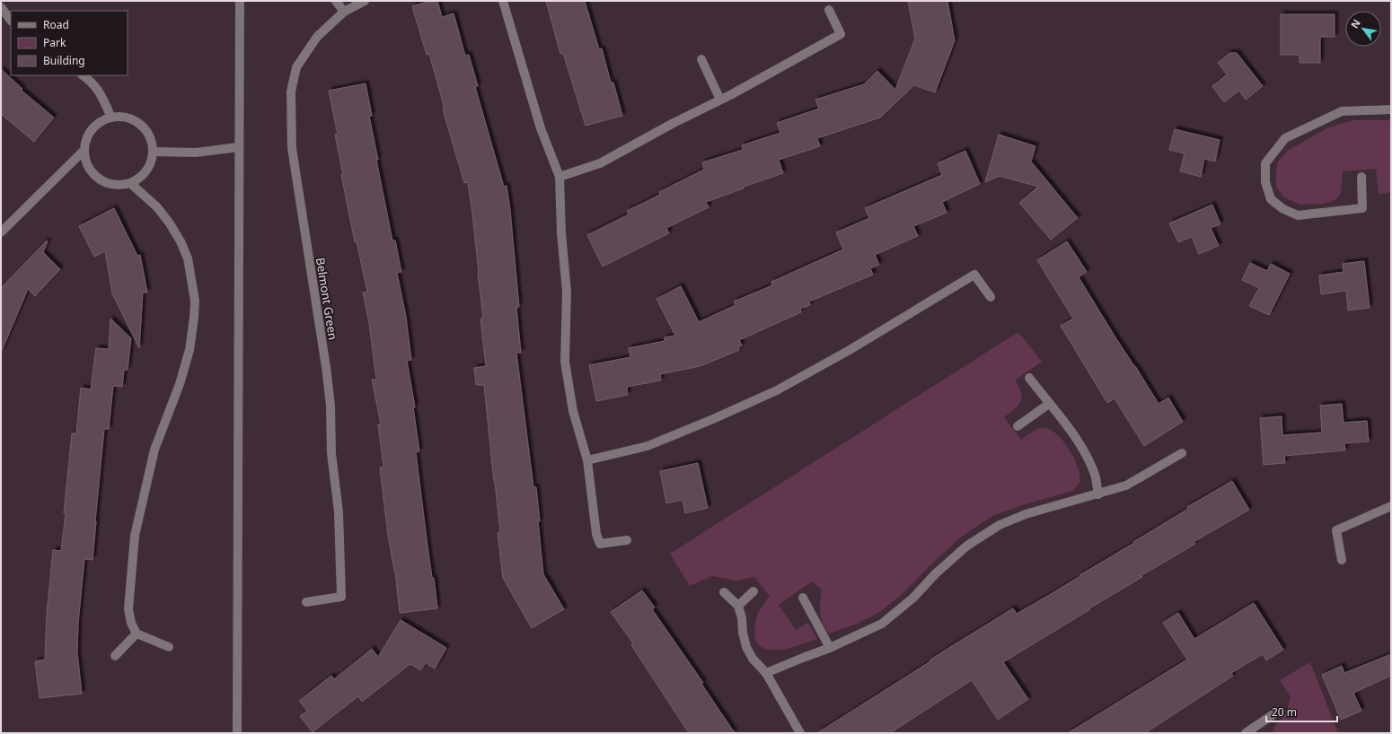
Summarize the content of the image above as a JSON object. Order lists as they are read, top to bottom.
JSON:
{
  "streets": {
    "street": ["Belmont Green"]
  },
  "legend": ["Road", "Park", "Building"],
  "scale_bar": "20 m",
  "north": "top left"
}
